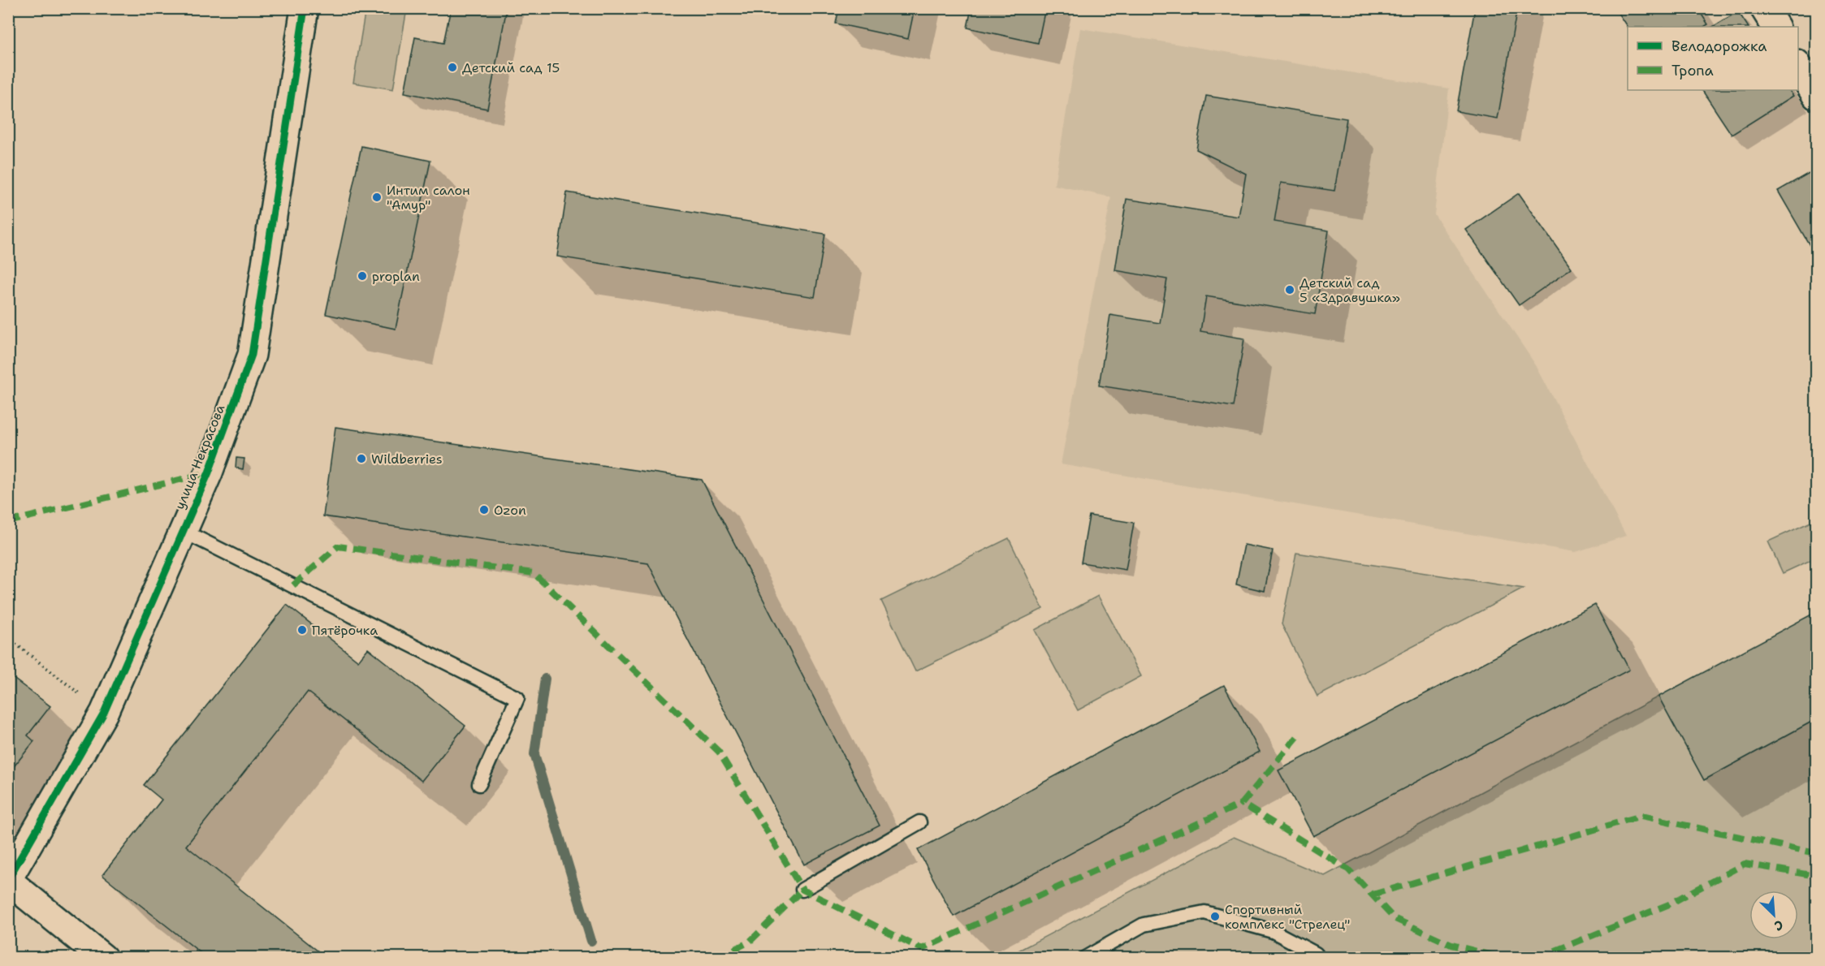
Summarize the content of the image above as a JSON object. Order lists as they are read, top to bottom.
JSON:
{
  "streets": {
    "street": ["улица Некрасова"]
  },
  "places": [
    "Детский сад 15",
    "Интим салон \"Амур\"",
    "proplan",
    "Детский сад 5 «Здравушка»",
    "Wildberries",
    "Ozon",
    "Пятёрочка",
    "Спортивный комплекс \"Стрелец\""
  ],
  "legend": ["Велодорожка", "Тропа"],
  "north": "bottom right"
}
